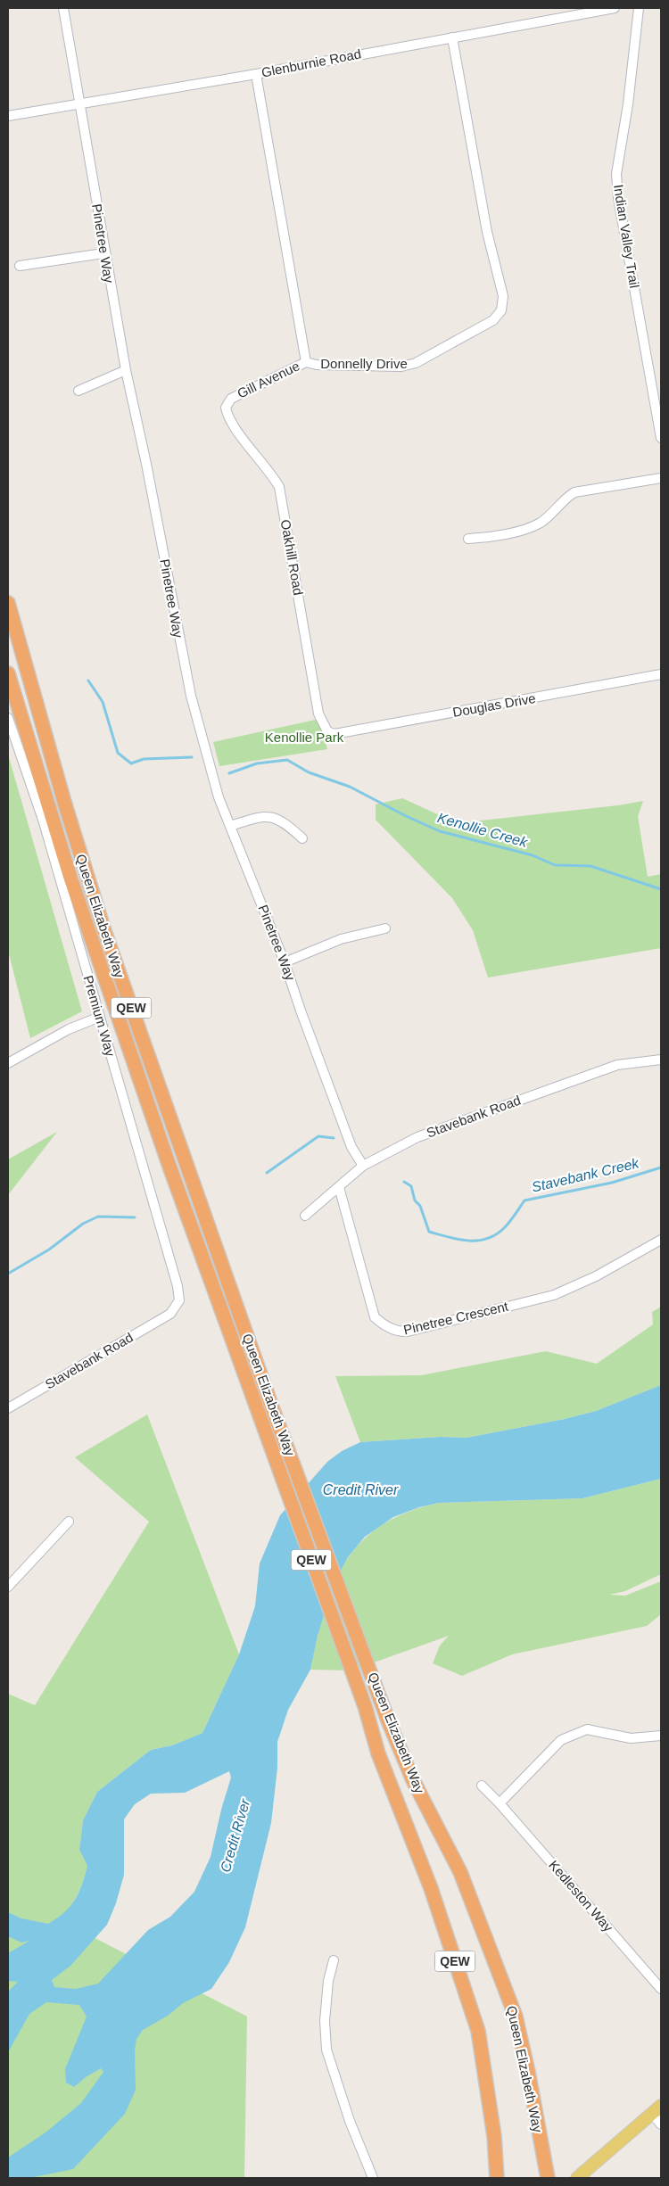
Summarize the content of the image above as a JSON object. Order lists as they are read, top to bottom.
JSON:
{
  "streets": {
    "highway": ["Queen Elizabeth Way", "QEW"],
    "street": [
      "Glenburnie Road",
      "Indian Valley Trail",
      "Pinetree Way",
      "Donnelly Drive",
      "Gill Avenue",
      "Oakhill Road",
      "Douglas Drive",
      "Premium Way",
      "Stavebank Road",
      "Pinetree Crescent",
      "Kedleston Way"
    ]
  },
  "crossings": [
    ["Glenburnie Road", "Pinetree Way"],
    ["Glenburnie Road", "Donnelly Drive"],
    ["Pinetree Way", "Stavebank Road"],
    ["Donnelly Drive", "Gill Avenue"],
    ["Gill Avenue", "Oakhill Road"],
    ["Oakhill Road", "Douglas Drive"],
    ["Premium Way", "Stavebank Road"],
    ["Stavebank Road", "Pinetree Crescent"]
  ],
  "water": ["Kenollie Creek", "Stavebank Creek", "Credit River"],
  "parks": ["Kenollie Park"]
}
